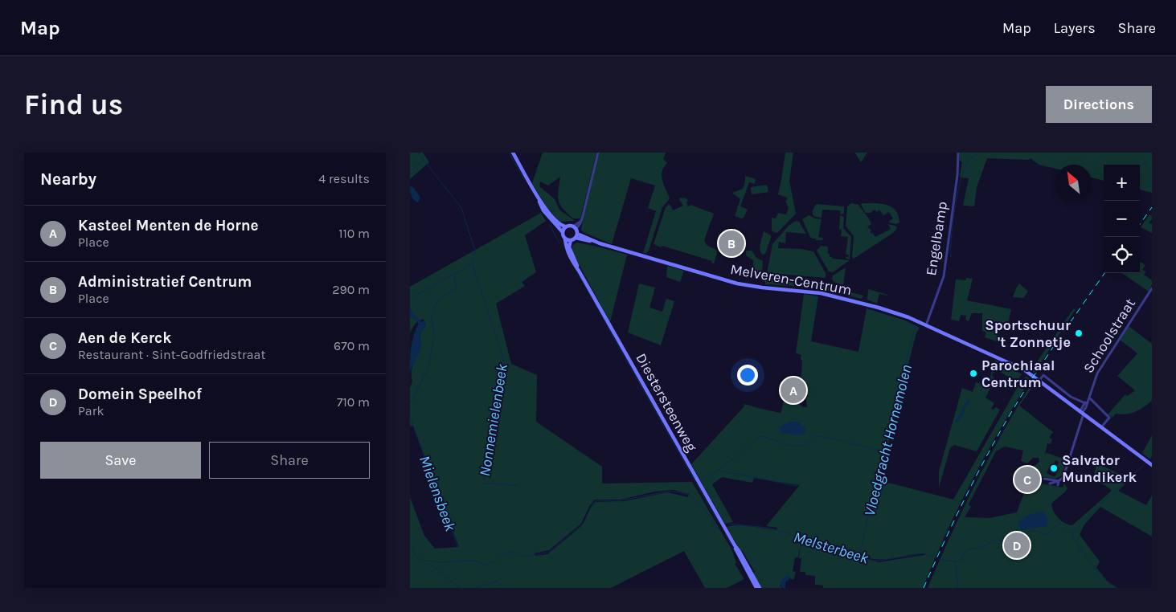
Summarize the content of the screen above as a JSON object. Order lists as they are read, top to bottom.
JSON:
{
  "streets": {
    "main road": ["Melveren-Centrum", "Diestersteenweg"],
    "street": ["Engelbamp", "Schoolstraat"]
  },
  "crossings": [
    ["Engelbamp", "Melveren-Centrum"],
    ["Melveren-Centrum", "Schoolstraat"],
    ["Melveren-Centrum", "Diestersteenweg"]
  ],
  "water": [
    "Nonnemielenbeek",
    "Vloedgracht Hornemolen",
    "Mielensbeek",
    "Melsterbeek"
  ],
  "places": ["Sportschuur 't Zonnetje", "Parochiaal Centrum", "Salvator Mundikerk"],
  "north": "top left",
  "page": {
    "header": "Map",
    "nav": ["Map", "Layers", "Share"],
    "buttons": [
      "Directions",
      ["Save", "Share"]
    ],
    "title": "Find us",
    "heading": ["Nearby", "4 results"],
    "map_buttons": ["+", "−"],
    "list": [
      {
        "mark": "A",
        "name": "Kasteel Menten de Horne",
        "note": "Place",
        "value": "110 m"
      },
      {
        "mark": "B",
        "name": "Administratief Centrum",
        "note": "Place",
        "value": "290 m"
      },
      {
        "mark": "C",
        "name": "Aen de Kerck",
        "note": "Restaurant · Sint-Godfriedstraat",
        "value": "670 m"
      },
      {
        "mark": "D",
        "name": "Domein Speelhof",
        "note": "Park",
        "value": "710 m"
      }
    ],
    "pins": [
      "B",
      "A",
      "C",
      "D"
    ]
  }
}
